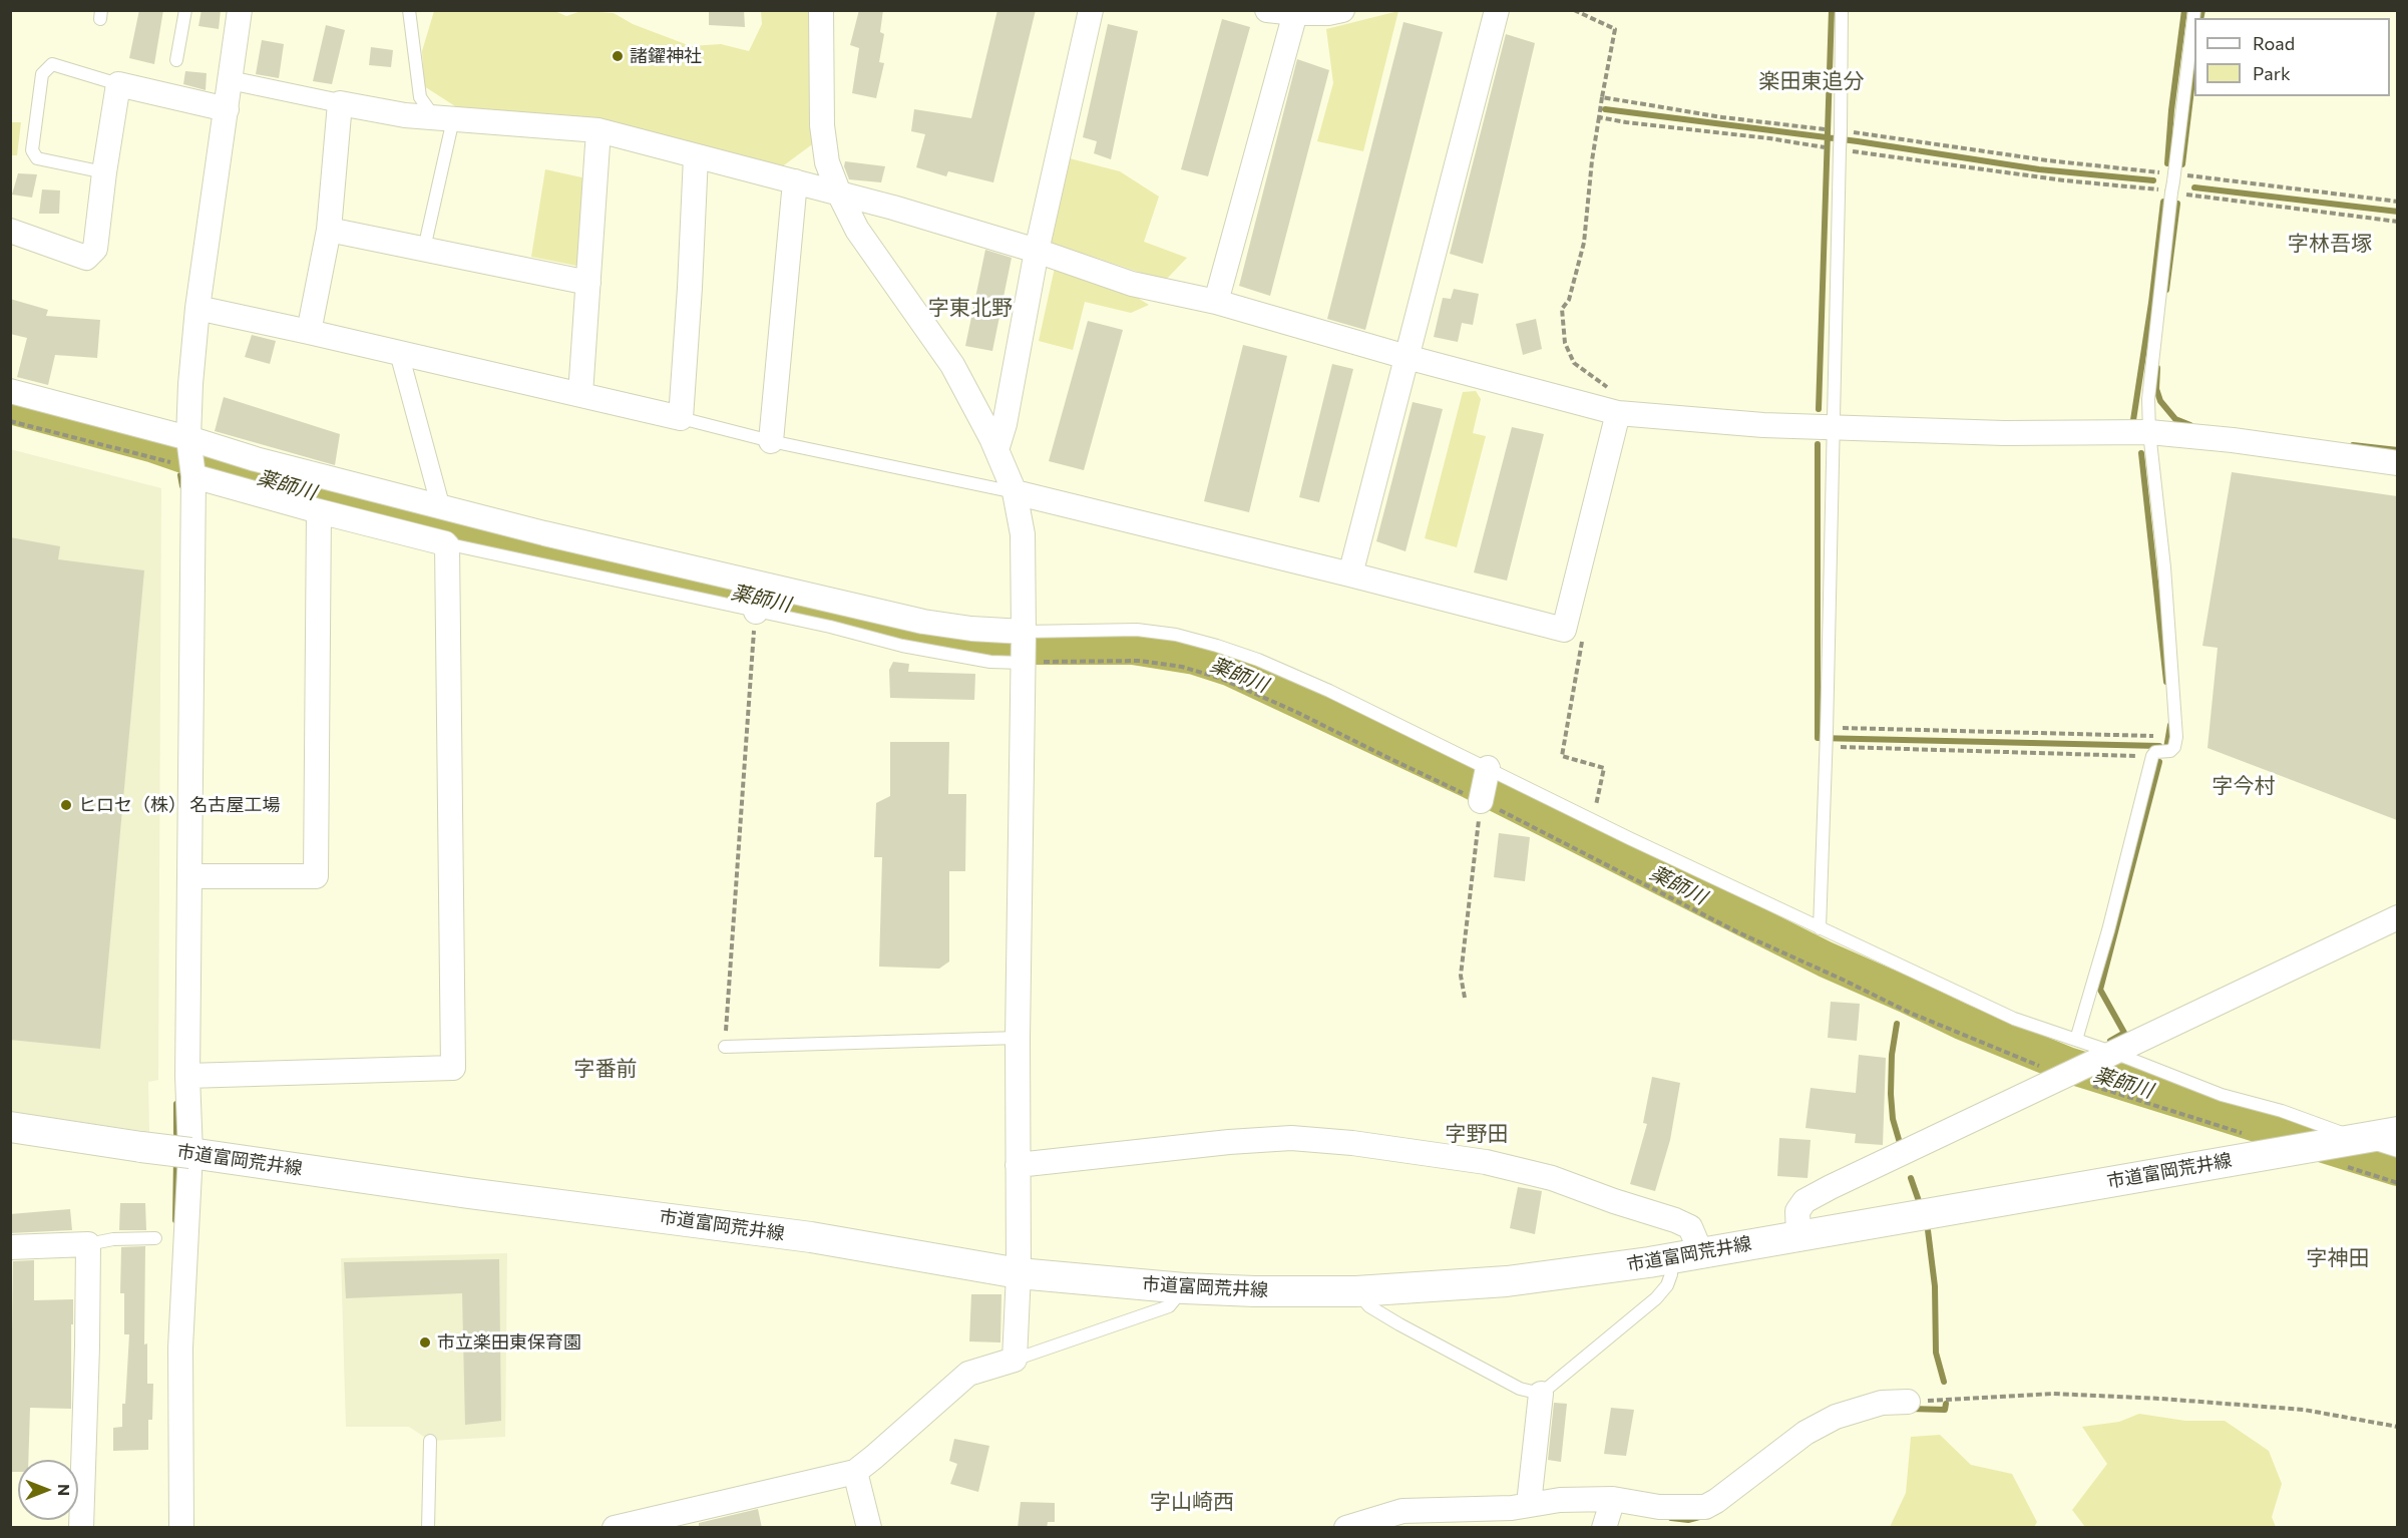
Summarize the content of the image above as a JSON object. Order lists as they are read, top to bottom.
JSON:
{
  "streets": {
    "street": ["市道富岡荒井線"]
  },
  "districts": [
    "楽田東追分",
    "字林吾塚",
    "字東北野",
    "字今村",
    "字番前",
    "字野田",
    "字神田",
    "字山崎西"
  ],
  "water": ["薬師川"],
  "places": ["諸鑃神社", "ヒロセ（株） 名古屋工場", "市立楽田東保育園"],
  "legend": ["Road", "Park"],
  "north": "right"
}
